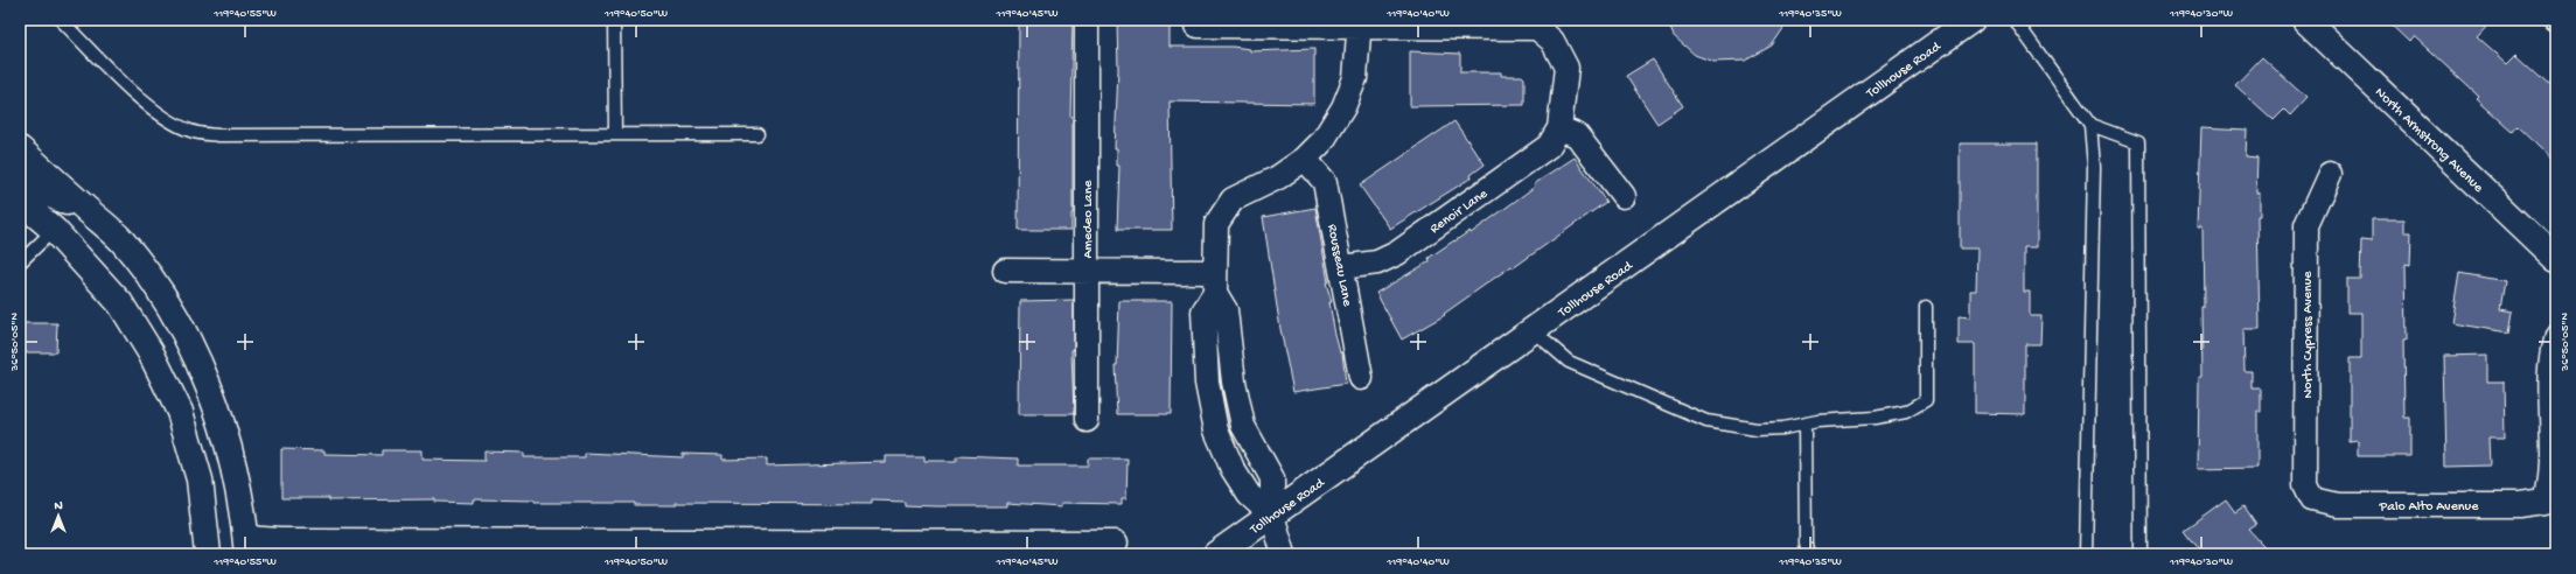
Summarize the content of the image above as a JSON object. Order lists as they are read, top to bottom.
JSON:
{
  "streets": {
    "street": [
      "Tollhouse Road",
      "North Armstrong Avenue",
      "Renoir Lane",
      "Amedeo Lane",
      "Rousseau Lane",
      "North Cypress Avenue",
      "Palo Alto Avenue"
    ]
  },
  "crossings": [
    ["Renoir Lane", "Rousseau Lane"],
    ["North Cypress Avenue", "Palo Alto Avenue"]
  ],
  "north": "top",
  "coordinates": [
    "119°40'55\"W",
    "119°40'50\"W",
    "119°40'45\"W",
    "119°40'40\"W",
    "119°40'35\"W",
    "119°40'30\"W",
    "36°50'05\"N"
  ]
}
